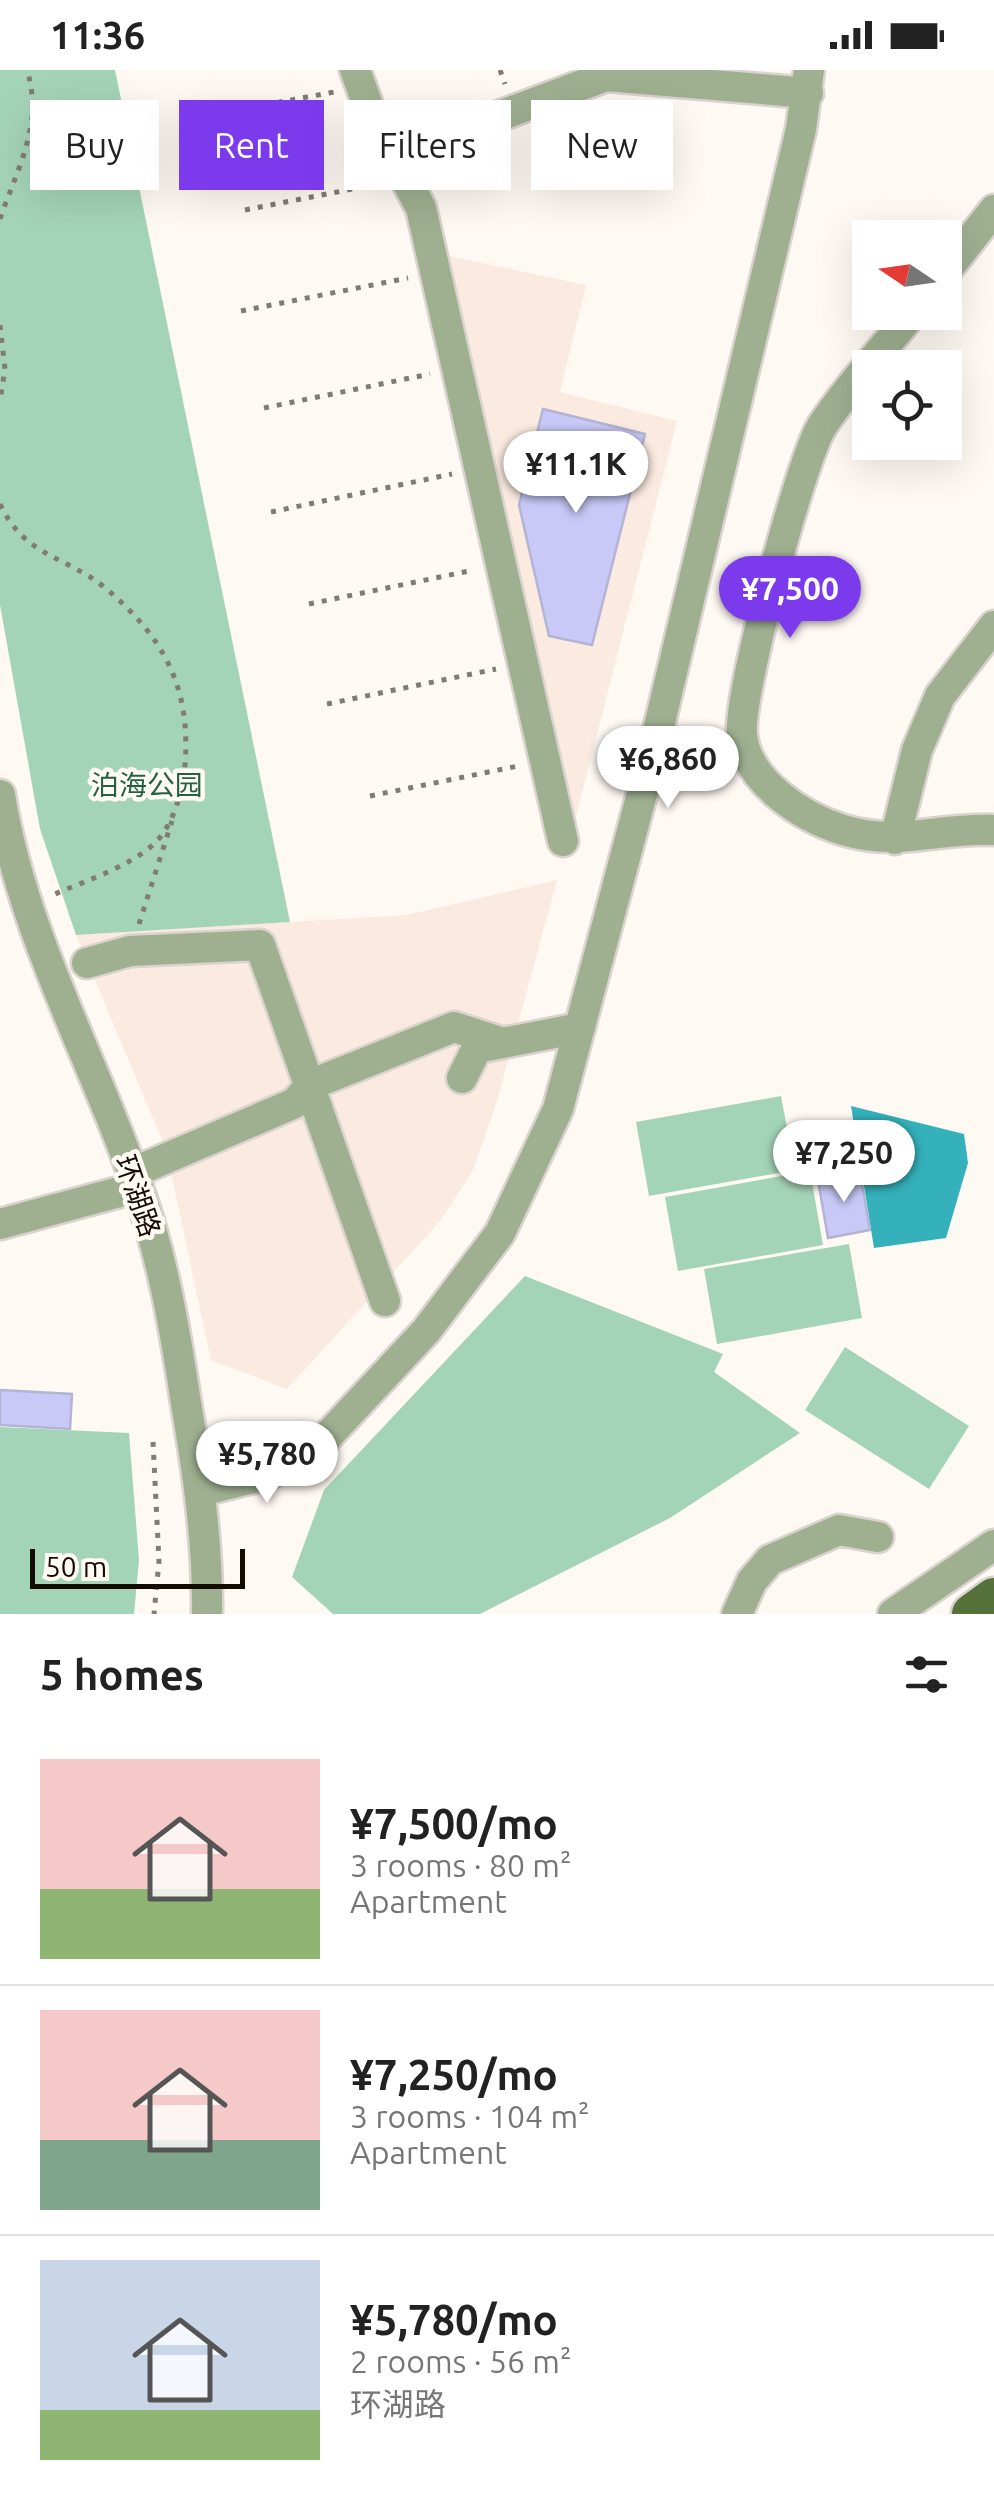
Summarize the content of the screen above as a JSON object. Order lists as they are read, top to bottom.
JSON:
{
  "streets": {
    "street": ["环湖路"]
  },
  "parks": ["泊海公园"],
  "scale_bar": "50 m",
  "north": "left",
  "page": {
    "status": "11:36",
    "chip": [
      "Buy",
      "Rent",
      "Filters",
      "New"
    ],
    "price": [
      "¥11.1K",
      "¥7,500",
      "¥6,860",
      "¥7,250",
      "¥5,780"
    ],
    "scale": "50 m",
    "heading": "5 homes",
    "list": [
      {
        "name": "¥7,500/mo",
        "note": "3 rooms · 80 m² · Apartment"
      },
      {
        "name": "¥7,250/mo",
        "note": "3 rooms · 104 m² · Apartment"
      },
      {
        "name": "¥5,780/mo",
        "note": "2 rooms · 56 m² · 环湖路"
      }
    ]
  }
}
